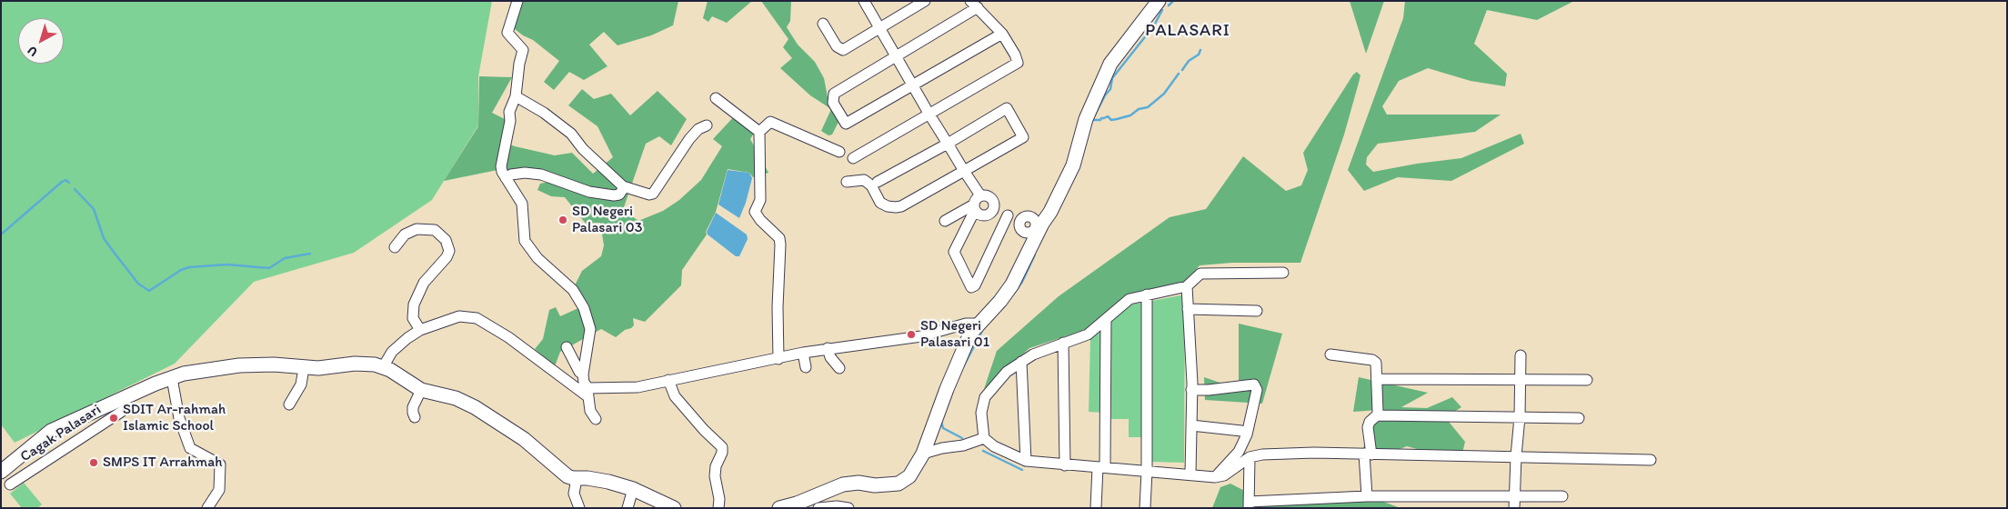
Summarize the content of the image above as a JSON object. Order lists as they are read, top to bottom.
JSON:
{
  "streets": {
    "street": ["Cagak Palasari"]
  },
  "districts": ["PALASARI"],
  "places": [
    "SD Negeri Palasari 03",
    "SD Negeri Palasari 01",
    "SDIT Ar-rahmah Islamic School",
    "SMPS IT Arrahmah"
  ],
  "north": "bottom left"
}
